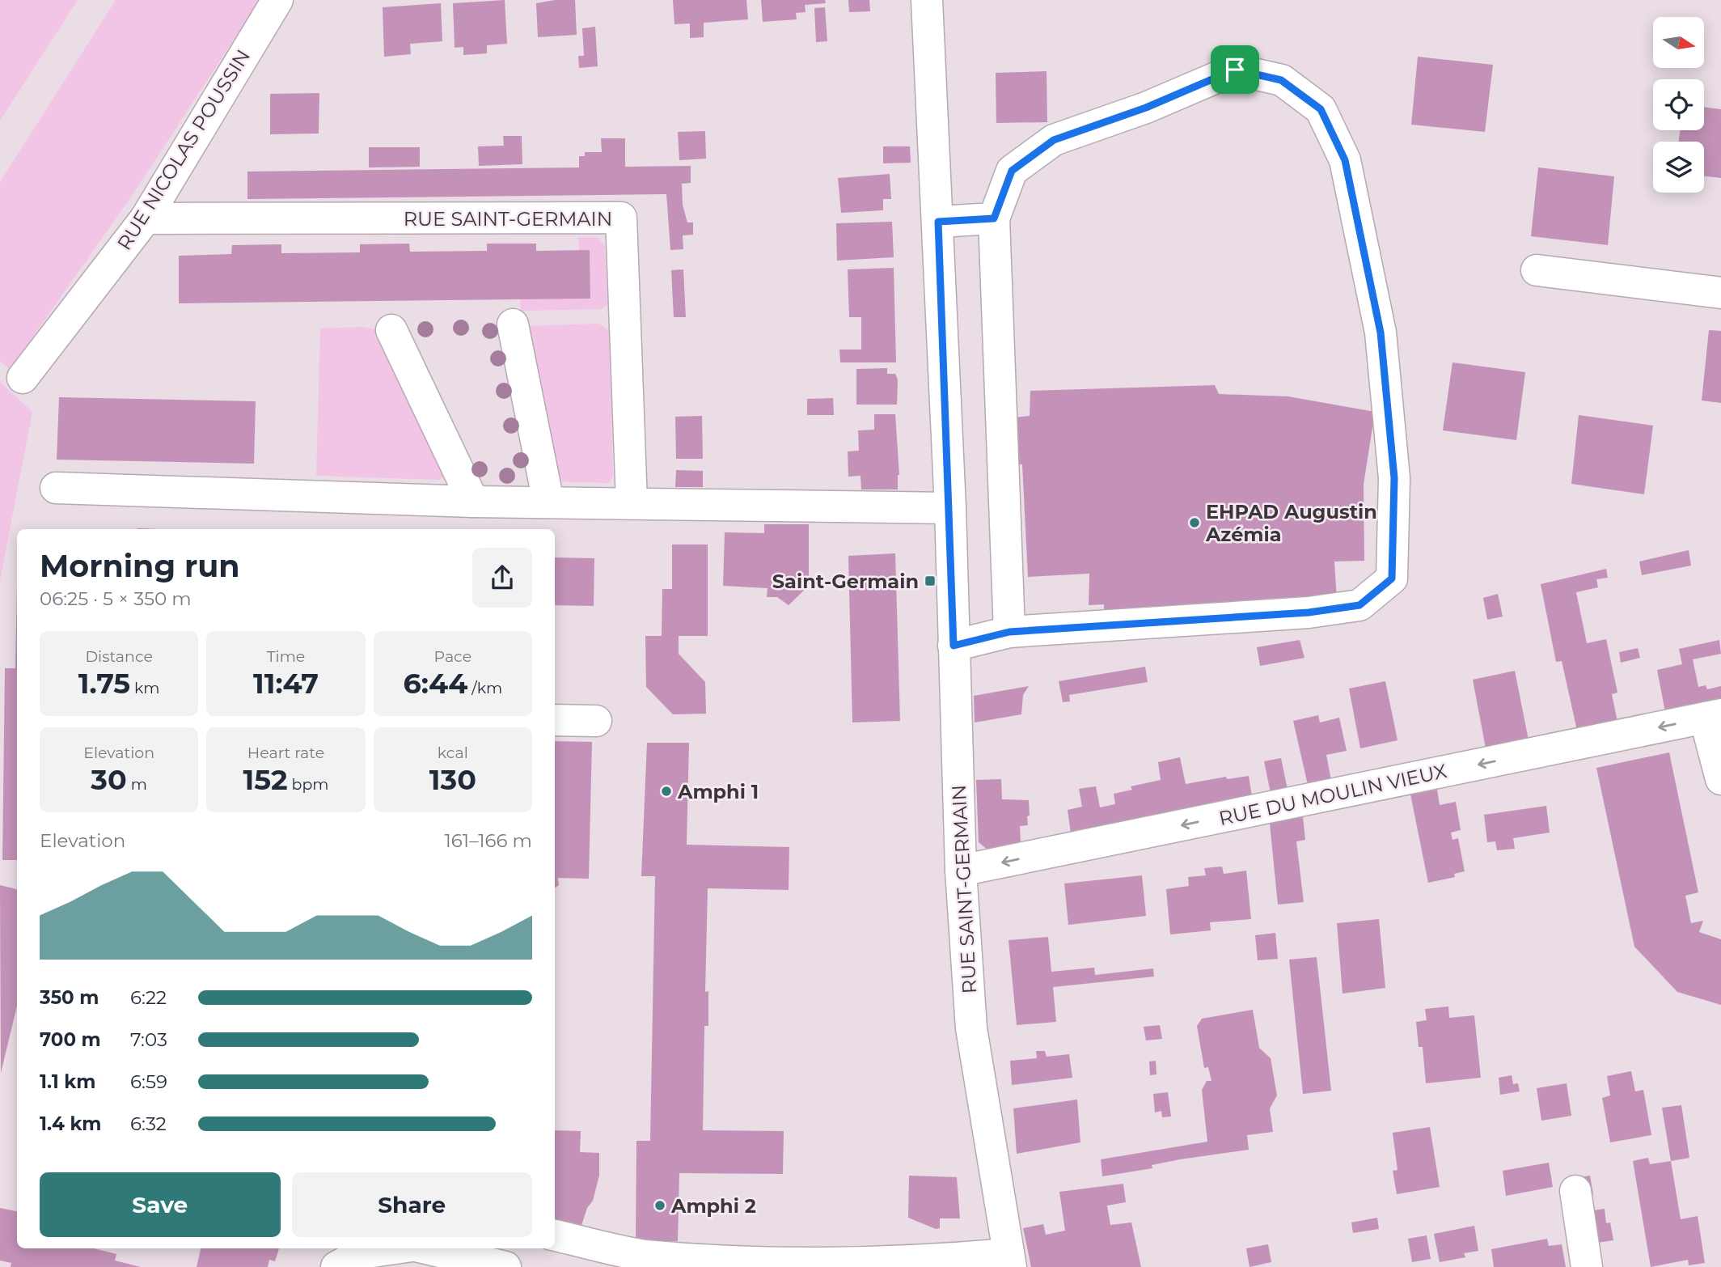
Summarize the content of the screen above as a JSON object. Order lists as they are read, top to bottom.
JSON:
{
  "streets": {
    "street": ["RUE NICOLAS POUSSIN", "RUE SAINT-GERMAIN", "RUE DU MOULIN VIEUX"]
  },
  "crossings": [
    ["RUE NICOLAS POUSSIN", "RUE SAINT-GERMAIN"],
    ["RUE SAINT-GERMAIN", "RUE DU MOULIN VIEUX"]
  ],
  "one_way": ["RUE DU MOULIN VIEUX"],
  "places": {
    "other": ["EHPAD Augustin Azémia", "Amphi 1", "Amphi 2"],
    "transit": ["Saint-Germain"]
  },
  "north": "right",
  "page": {
    "heading": ["Morning run", "06:25 · 5 × 350 m"],
    "stats": [
      ["Distance", "1.75 km"],
      ["Time", "11:47"],
      ["Pace", "6:44 /km"],
      ["Elevation", "30 m"],
      ["Heart rate", "152 bpm"],
      ["kcal", "130"]
    ],
    "chart": ["Elevation", "161–166 m"],
    "list": [
      {
        "name": "350 m",
        "note": "6:22"
      },
      {
        "name": "700 m",
        "note": "7:03"
      },
      {
        "name": "1.1 km",
        "note": "6:59"
      },
      {
        "name": "1.4 km",
        "note": "6:32"
      }
    ],
    "buttons": ["Save", "Share"]
  }
}
